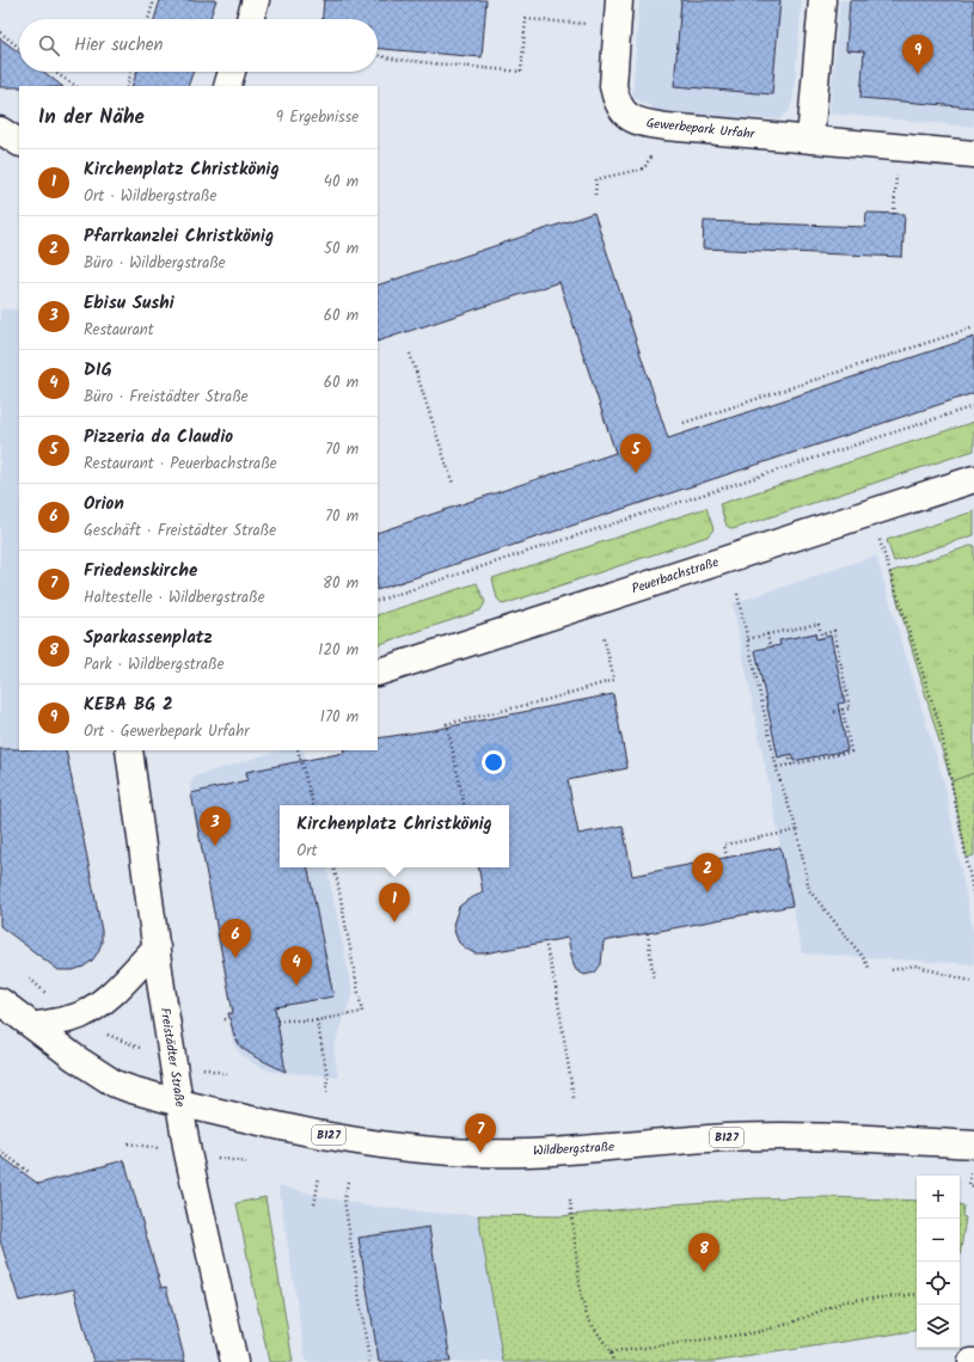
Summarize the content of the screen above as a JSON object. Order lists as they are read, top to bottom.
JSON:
{
  "streets": {
    "main road": [
      "Gewerbepark Urfahr",
      "Peuerbachstraße",
      "Freistädter Straße",
      "B127",
      "Wildbergstraße"
    ]
  },
  "crossings": [
    ["Freistädter Straße", "Wildbergstraße"]
  ],
  "page": {
    "search": "Hier suchen",
    "pins": [
      "9",
      "5",
      "3",
      "2",
      "1",
      "6",
      "4",
      "7",
      "8"
    ],
    "heading": ["In der Nähe", "9 Ergebnisse"],
    "list": [
      {
        "mark": "1",
        "name": "Kirchenplatz Christkönig",
        "note": "Ort · Wildbergstraße",
        "value": "40 m"
      },
      {
        "mark": "2",
        "name": "Pfarrkanzlei Christkönig",
        "note": "Büro · Wildbergstraße",
        "value": "50 m"
      },
      {
        "mark": "3",
        "name": "Ebisu Sushi",
        "note": "Restaurant",
        "value": "60 m"
      },
      {
        "mark": "4",
        "name": "DIG",
        "note": "Büro · Freistädter Straße",
        "value": "60 m"
      },
      {
        "mark": "5",
        "name": "Pizzeria da Claudio",
        "note": "Restaurant · Peuerbachstraße",
        "value": "70 m"
      },
      {
        "mark": "6",
        "name": "Orion",
        "note": "Geschäft · Freistädter Straße",
        "value": "70 m"
      },
      {
        "mark": "7",
        "name": "Friedenskirche",
        "note": "Haltestelle · Wildbergstraße",
        "value": "80 m"
      },
      {
        "mark": "8",
        "name": "Sparkassenplatz",
        "note": "Park · Wildbergstraße",
        "value": "120 m"
      },
      {
        "mark": "9",
        "name": "KEBA BG 2",
        "note": "Ort · Gewerbepark Urfahr",
        "value": "170 m"
      }
    ],
    "popup": ["Kirchenplatz Christkönig", "Ort"],
    "map_buttons": ["+", "−"]
  }
}
